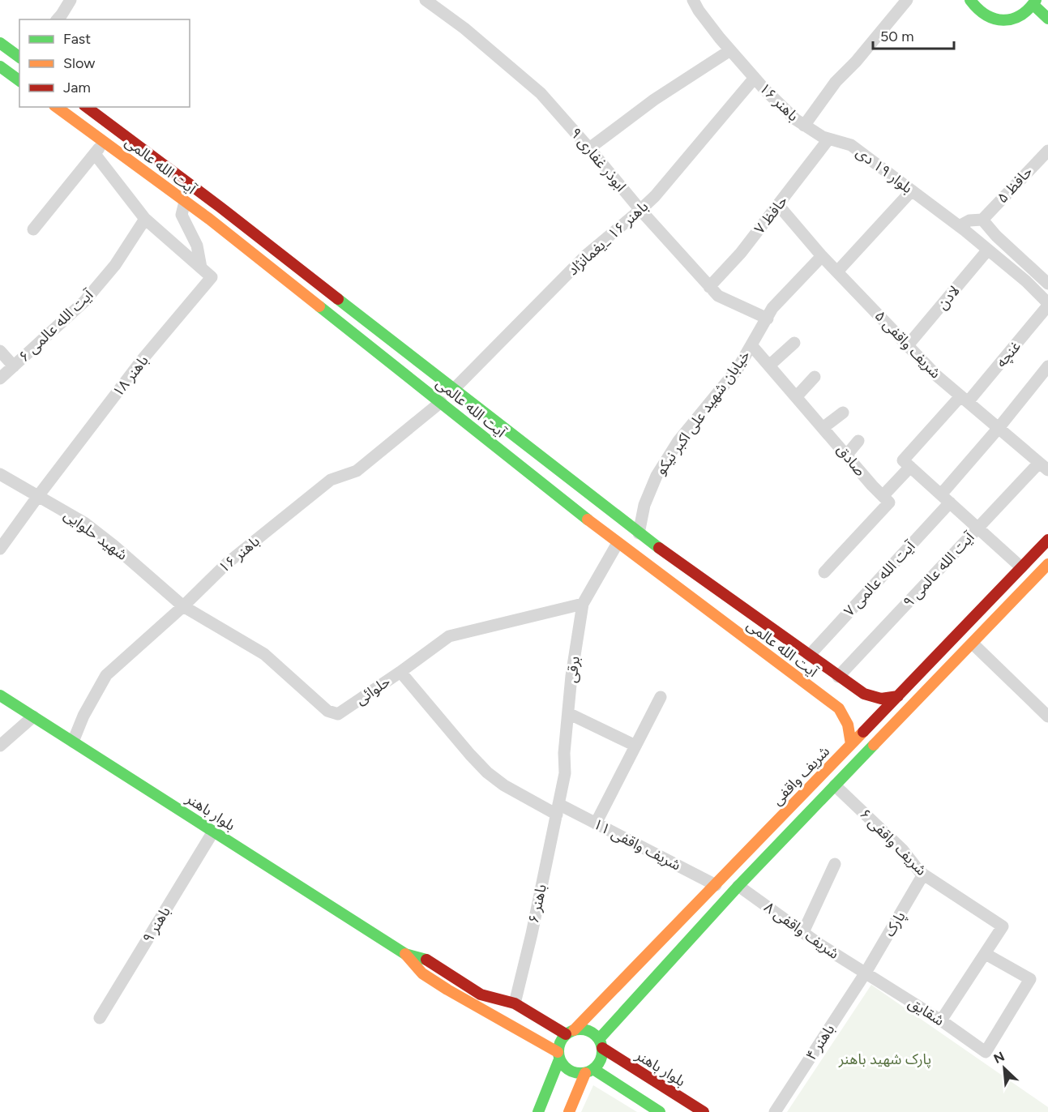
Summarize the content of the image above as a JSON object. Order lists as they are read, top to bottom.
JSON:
{
  "streets": {
    "main road": ["آیت الله عالمی", "شریف واقفی", "بلوار باهنر"],
    "street": [
      "باهنر ۱۶",
      "ابوذر غفاری ۹",
      "بلوار ۱۹ دی",
      "حافظ ۵",
      "حافظ ۷",
      "باهنر ۱۶ _یغمانژاد",
      "لادن",
      "آیت الله عالمی ۶",
      "شریف واقفی ۵",
      "غنچه",
      "باهنر ۱۸",
      "خیابان شهید علی اکبر نیکو",
      "صادق",
      "شهید حلوایی",
      "آیت الله عالمی ۹",
      "آیت الله عالمی ۷",
      "برقی",
      "حلوائی",
      "شریف واقفی ۶",
      "شریف واقفی ۱۱",
      "باهنر ۶",
      "پارک",
      "باهنر ۹",
      "شریف واقفی ۸",
      "شقایق",
      "باهنر ۴"
    ]
  },
  "crossings": [
    ["باهنر ۱۶", "آیت الله عالمی"],
    ["باهنر ۱۶", "بلوار ۱۹ دی"],
    ["باهنر ۱۶", "باهنر ۱۶ _یغمانژاد"],
    ["باهنر ۱۶", "شهید حلوایی"],
    ["باهنر ۱۶", "حلوائی"],
    ["باهنر ۱۶", "بلوار باهنر"],
    ["ابوذر غفاری ۹", "حافظ ۷"],
    ["ابوذر غفاری ۹", "باهنر ۱۶ _یغمانژاد"],
    ["ابوذر غفاری ۹", "خیابان شهید علی اکبر نیکو"],
    ["آیت الله عالمی", "باهنر ۱۶ _یغمانژاد"],
    ["آیت الله عالمی", "خیابان شهید علی اکبر نیکو"],
    ["آیت الله عالمی", "آیت الله عالمی ۹"],
    ["آیت الله عالمی", "آیت الله عالمی ۷"],
    ["آیت الله عالمی", "برقی"],
    ["آیت الله عالمی", "شریف واقفی"],
    ["بلوار ۱۹ دی", "حافظ ۷"],
    ["بلوار ۱۹ دی", "لادن"],
    ["بلوار ۱۹ دی", "غنچه"],
    ["حافظ ۷", "شریف واقفی ۵"],
    ["لادن", "شریف واقفی ۵"],
    ["شریف واقفی ۵", "غنچه"],
    ["شریف واقفی ۵", "خیابان شهید علی اکبر نیکو"],
    ["شریف واقفی ۵", "آیت الله عالمی ۹"],
    ["شریف واقفی ۵", "آیت الله عالمی ۷"],
    ["باهنر ۱۸", "شهید حلوایی"],
    ["خیابان شهید علی اکبر نیکو", "صادق"],
    ["شهید حلوایی", "حلوائی"],
    ["برقی", "حلوائی"],
    ["برقی", "شریف واقفی ۱۱"],
    ["برقی", "باهنر ۶"],
    ["حلوائی", "شریف واقفی ۱۱"],
    ["شریف واقفی", "بلوار باهنر"],
    ["شریف واقفی", "شریف واقفی ۱۱"],
    ["بلوار باهنر", "باهنر ۶"],
    ["بلوار باهنر", "باهنر ۹"],
    ["شریف واقفی ۶", "پارک"],
    ["شریف واقفی ۶", "شقایق"],
    ["شریف واقفی ۱۱", "باهنر ۶"],
    ["پارک", "شریف واقفی ۸"],
    ["پارک", "شقایق"],
    ["پارک", "باهنر ۴"],
    ["شریف واقفی ۸", "شقایق"],
    ["شریف واقفی ۸", "باهنر ۴"],
    ["شقایق", "باهنر ۴"]
  ],
  "parks": ["پارک شهید باهنر"],
  "legend": ["Fast", "Slow", "Jam"],
  "scale_bar": "50 m",
  "north": "top left"
}
